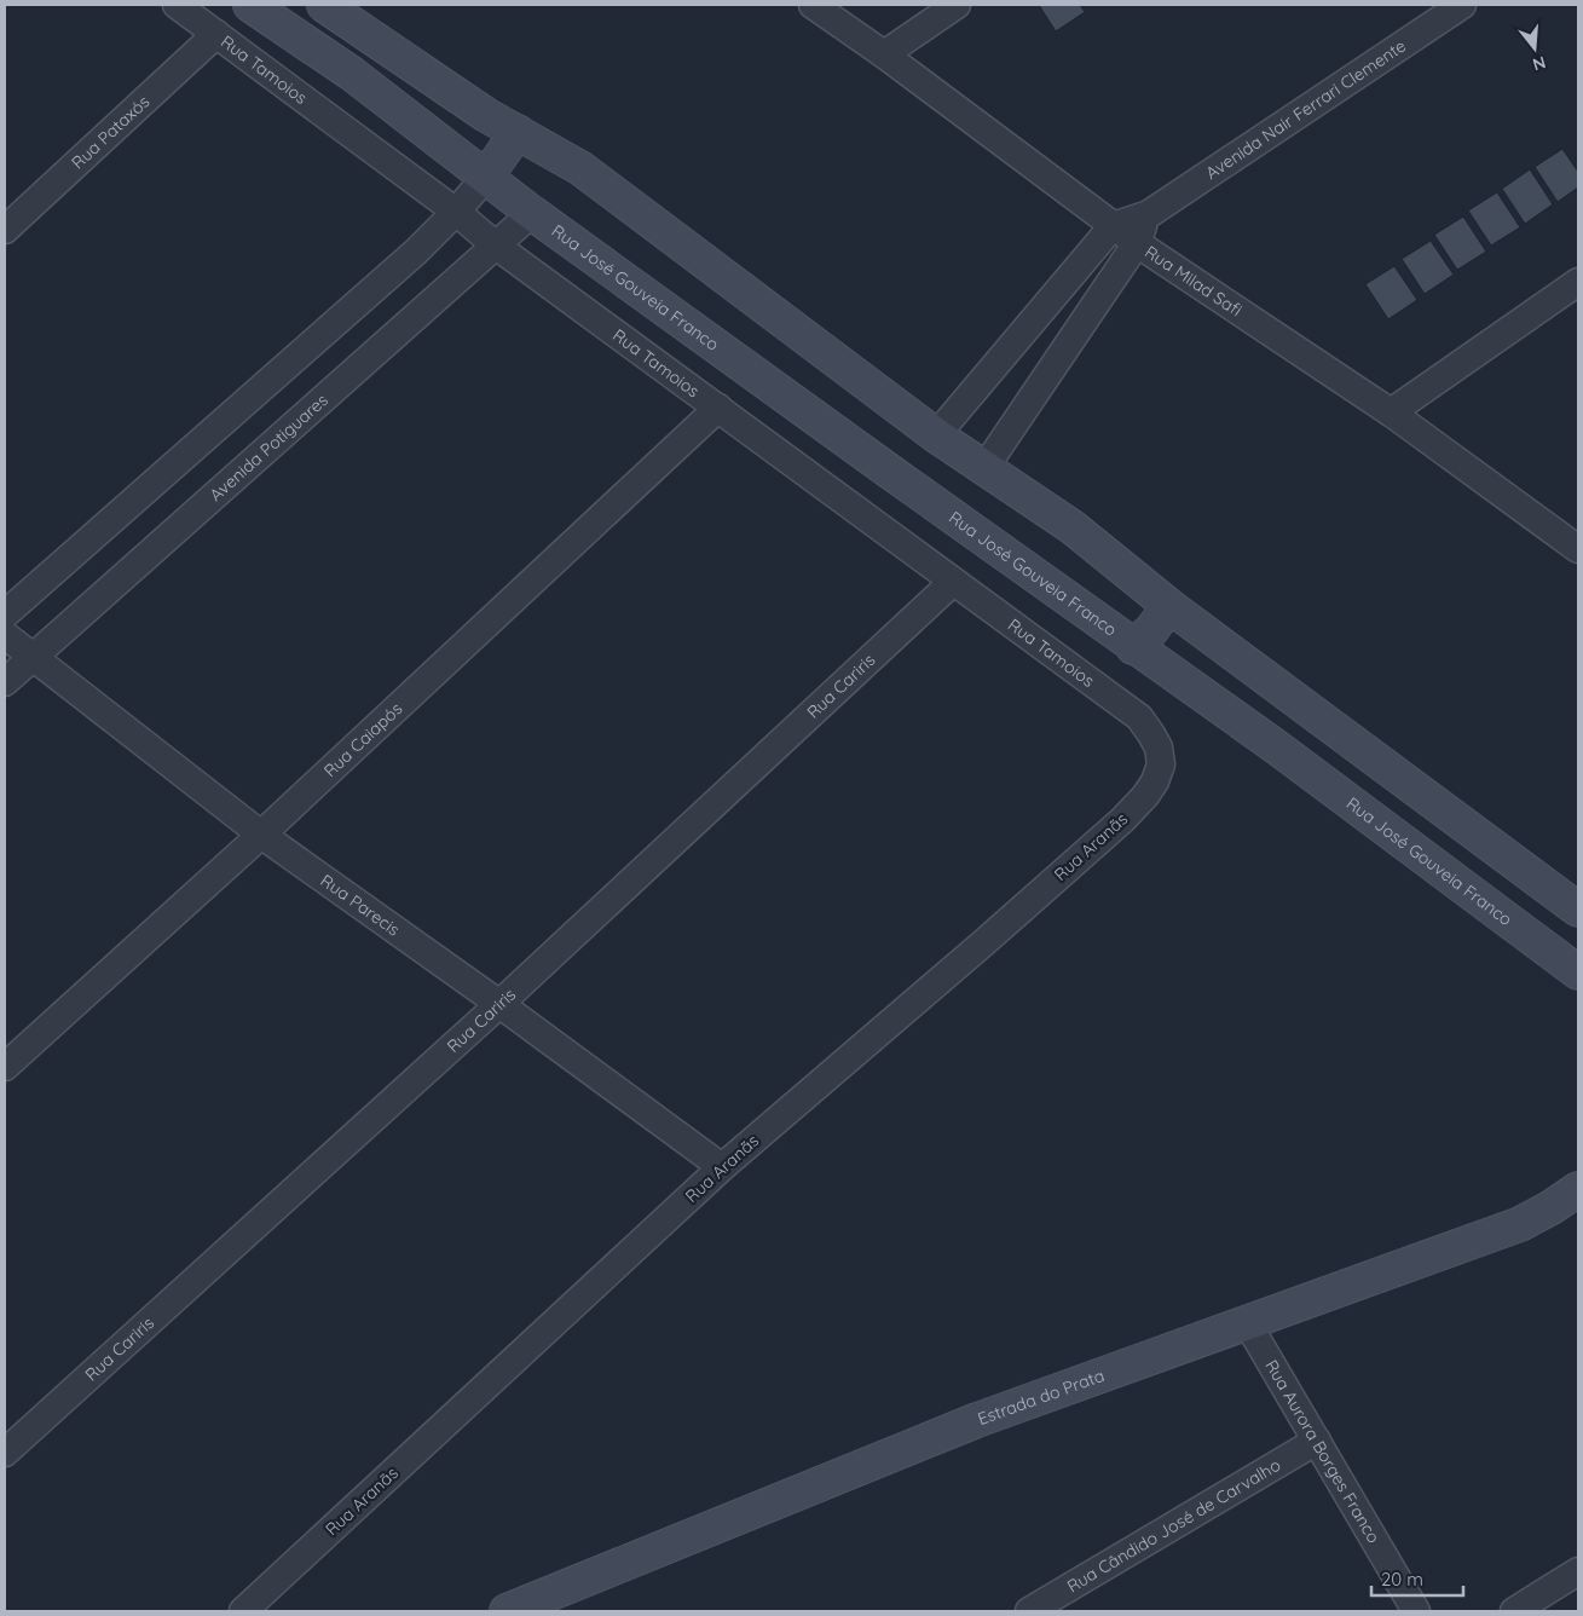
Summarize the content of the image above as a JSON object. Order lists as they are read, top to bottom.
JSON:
{
  "streets": {
    "street": [
      "Rua Tamoios",
      "Avenida Nair Ferrari Clemente",
      "Rua Pataxós",
      "Rua Milad Safi",
      "Rua José Gouveia Franco",
      "Avenida Potiguares",
      "Rua Cariris",
      "Rua Caiapós",
      "Rua Aranãs",
      "Rua Parecis",
      "Estrada do Prata",
      "Rua Aurora Borges Franco",
      "Rua Cândido José de Carvalho"
    ]
  },
  "crossings": [
    ["Rua Tamoios", "Rua Pataxós"],
    ["Rua Tamoios", "Avenida Potiguares"],
    ["Rua Tamoios", "Rua Cariris"],
    ["Rua Tamoios", "Rua Caiapós"],
    ["Rua Tamoios", "Rua Aranãs"],
    ["Avenida Nair Ferrari Clemente", "Rua Milad Safi"],
    ["Rua José Gouveia Franco", "Avenida Potiguares"],
    ["Avenida Potiguares", "Rua Parecis"],
    ["Rua Cariris", "Rua Parecis"],
    ["Rua Caiapós", "Rua Parecis"],
    ["Rua Aranãs", "Rua Parecis"],
    ["Estrada do Prata", "Rua Aurora Borges Franco"],
    ["Rua Aurora Borges Franco", "Rua Cândido José de Carvalho"]
  ],
  "scale_bar": "20 m",
  "north": "bottom"
}
